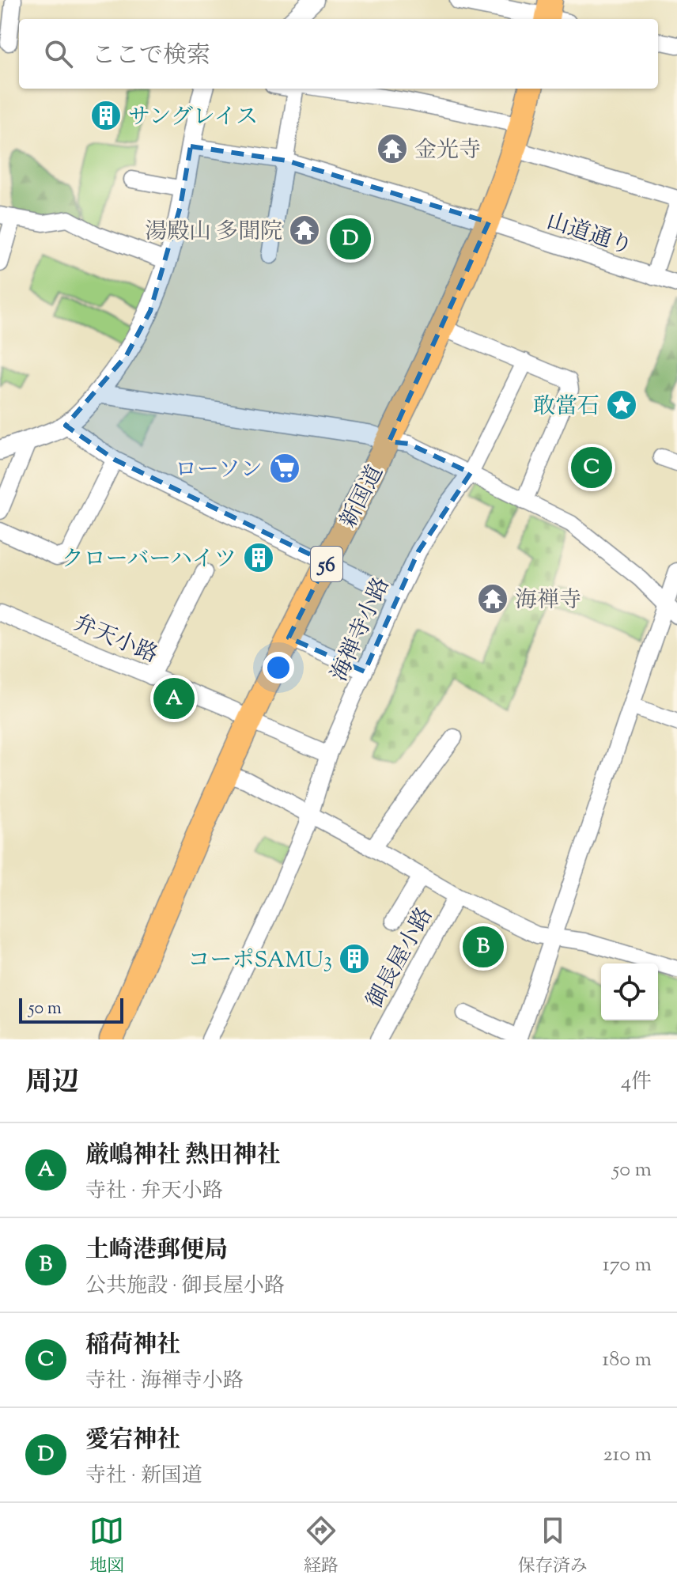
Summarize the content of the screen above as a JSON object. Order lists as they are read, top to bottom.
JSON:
{
  "streets": {
    "main road": ["新国道", "56"],
    "street": [
      "山道通り",
      "海禅寺小路",
      "弁天小路",
      "御長屋小路"
    ]
  },
  "crossings": [
    ["山道通り", "新国道"],
    ["新国道", "弁天小路"],
    ["海禅寺小路", "弁天小路"]
  ],
  "places": {
    "building": ["サングレイス", "クローバーハイツ", "コーポSAMU3"],
    "temple": ["金光寺", "湯殿山 多聞院", "海禅寺"],
    "place": ["敢當石"],
    "supermarket": ["ローソン"]
  },
  "scale_bar": "50 m",
  "page": {
    "search": "ここで検索",
    "pins": [
      "D",
      "C",
      "A",
      "B"
    ],
    "scale": "50 m",
    "heading": ["周辺", "4件"],
    "list": [
      {
        "mark": "A",
        "name": "厳嶋神社 熱田神社",
        "note": "寺社 · 弁天小路",
        "value": "50 m"
      },
      {
        "mark": "B",
        "name": "土崎港郵便局",
        "note": "公共施設 · 御長屋小路",
        "value": "170 m"
      },
      {
        "mark": "C",
        "name": "稲荷神社",
        "note": "寺社 · 海禅寺小路",
        "value": "180 m"
      },
      {
        "mark": "D",
        "name": "愛宕神社",
        "note": "寺社 · 新国道",
        "value": "210 m"
      }
    ],
    "nav": ["地図", "経路", "保存済み"]
  }
}
